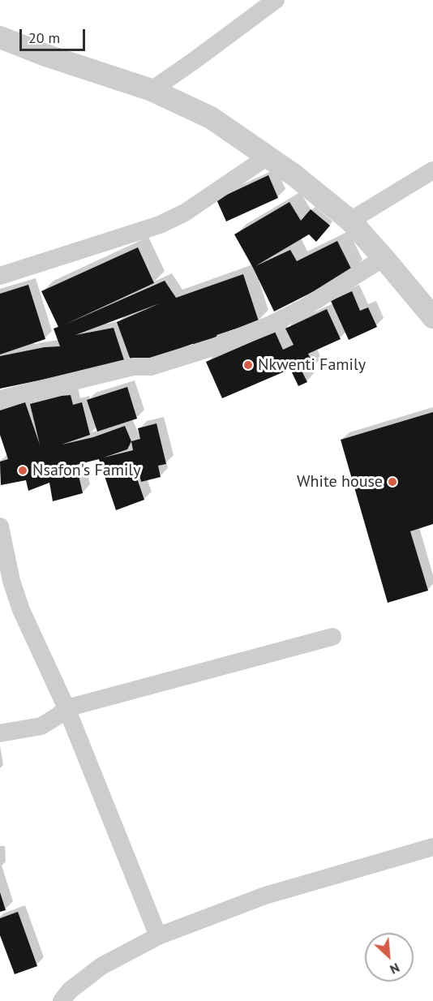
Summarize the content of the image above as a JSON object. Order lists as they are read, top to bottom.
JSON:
{
  "places": ["Nkwenti Family", "Nsafon's Family", "White house"],
  "scale_bar": "20 m",
  "north": "bottom right"
}
